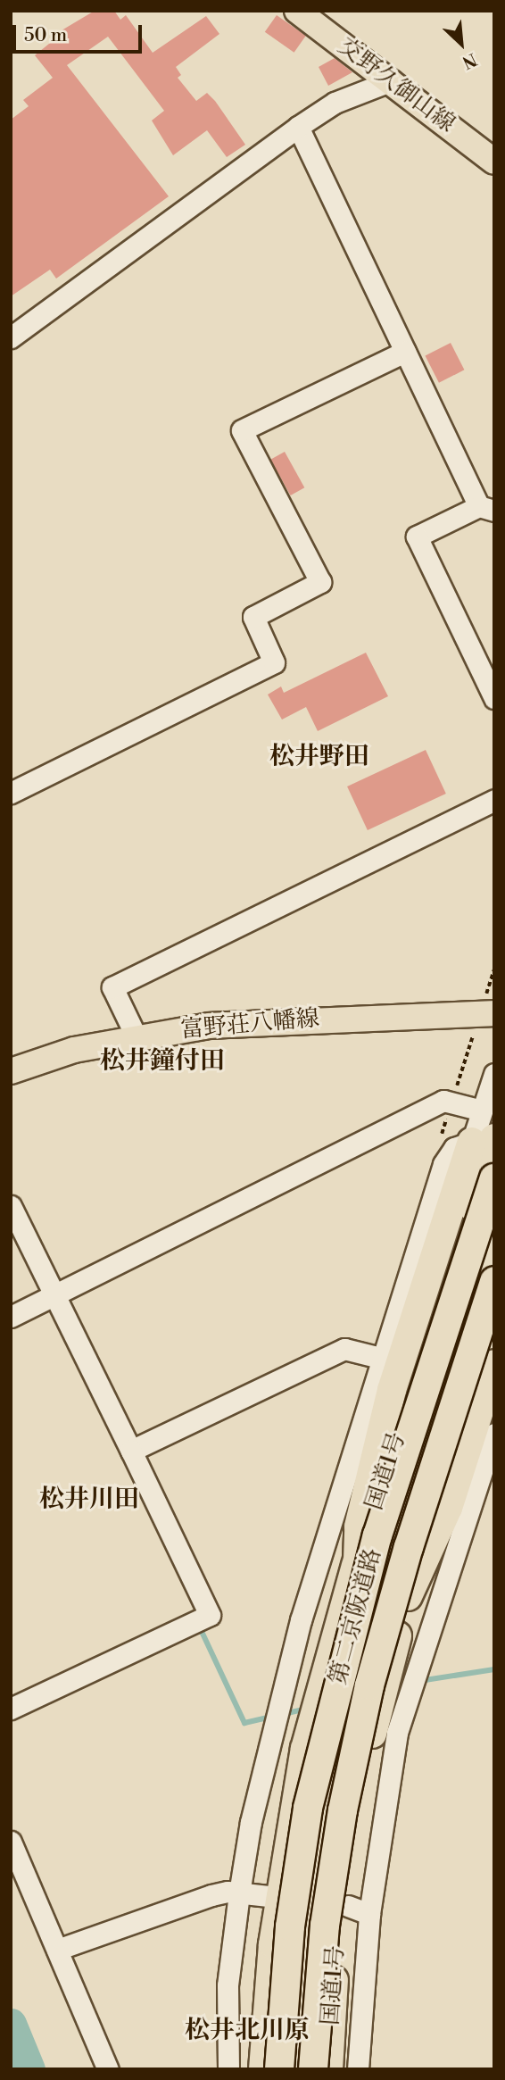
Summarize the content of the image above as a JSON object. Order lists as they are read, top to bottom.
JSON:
{
  "streets": {
    "highway": ["国道1号", "第二京阪道路"],
    "main road": ["交野久御山線", "富野荘八幡線"]
  },
  "crossings": [
    ["国道1号", "第二京阪道路"]
  ],
  "districts": [
    "松井野田",
    "松井鐘付田",
    "松井川田",
    "松井北川原"
  ],
  "scale_bar": "50 m",
  "north": "bottom right"
}
